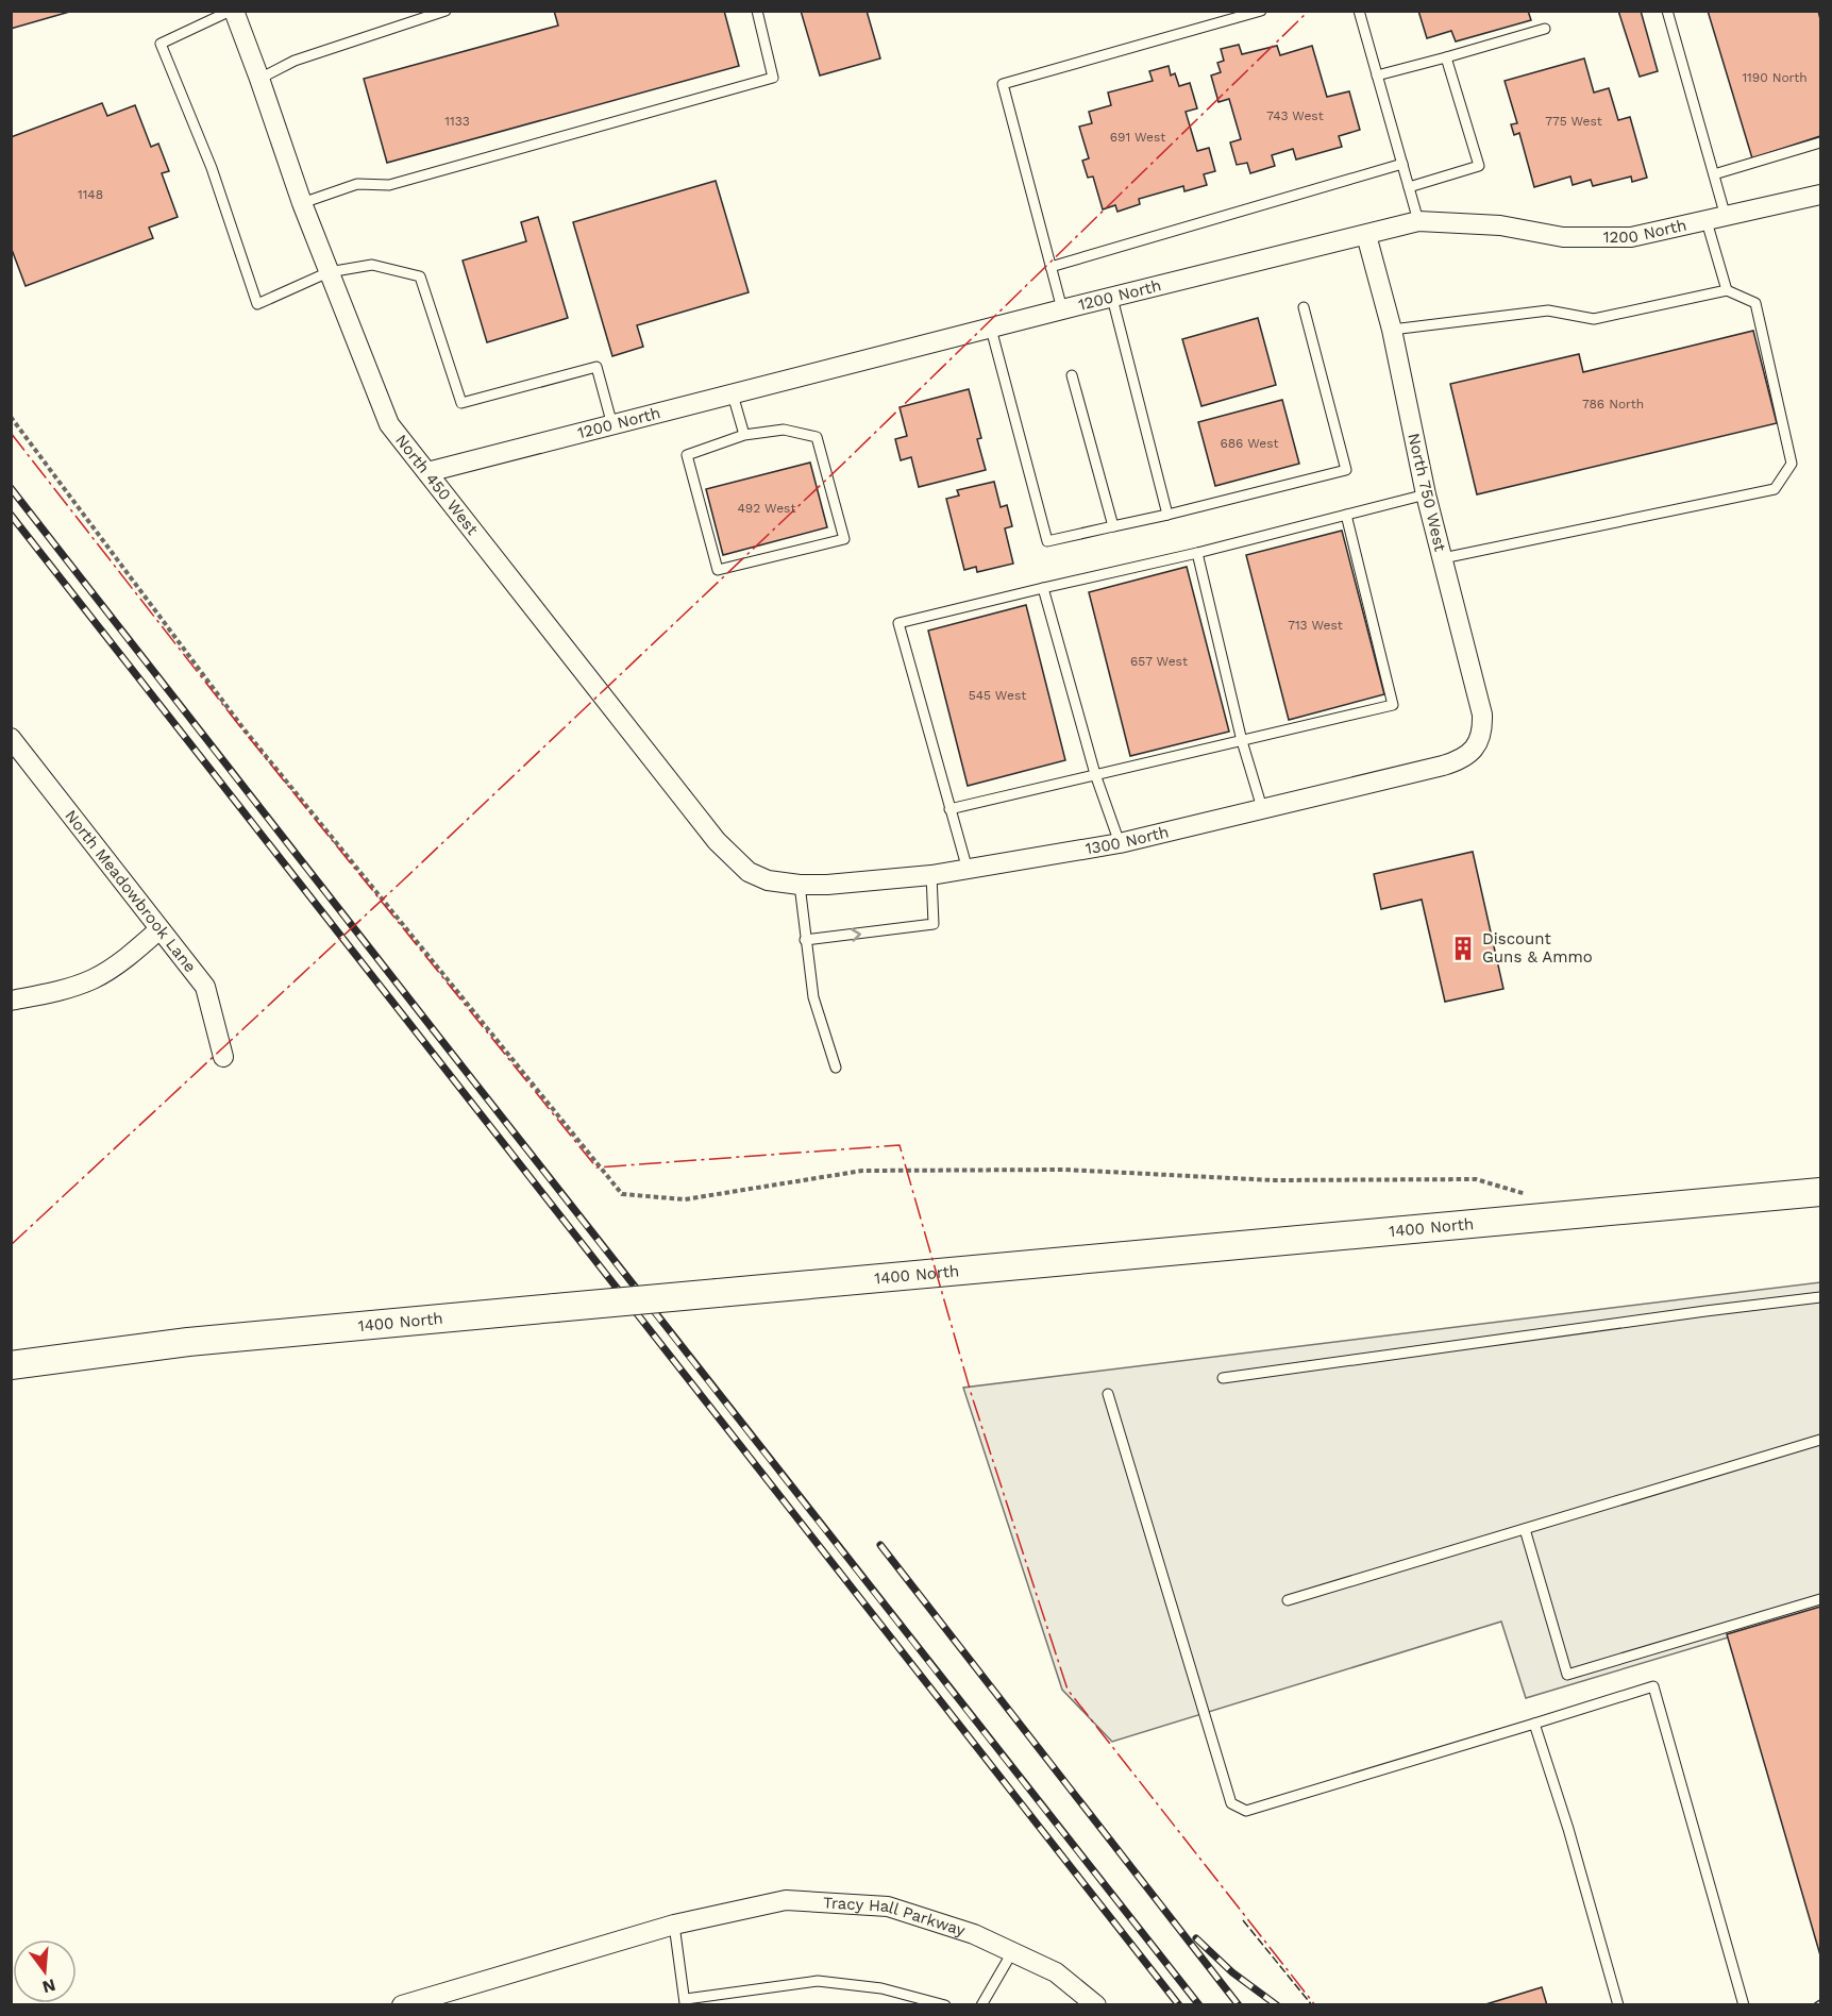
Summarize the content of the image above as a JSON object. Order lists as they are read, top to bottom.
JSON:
{
  "streets": {
    "main road": ["1400 North"],
    "street": [
      "1200 North",
      "North 450 West",
      "North 750 West",
      "1300 North",
      "North Meadowbrook Lane",
      "Tracy Hall Parkway"
    ]
  },
  "crossings": [
    ["1200 North", "North 450 West"],
    ["1200 North", "North 750 West"],
    ["North 450 West", "1300 North"],
    ["North 750 West", "1300 North"]
  ],
  "places": {
    "building": ["Discount Guns & Ammo"]
  },
  "house_numbers": [
    "1190 North",
    "743 West",
    "1133",
    "775 West",
    "691 West",
    "1148",
    "786 North",
    "686 West",
    "492 West",
    "713 West",
    "657 West",
    "545 West"
  ],
  "north": "bottom"
}
